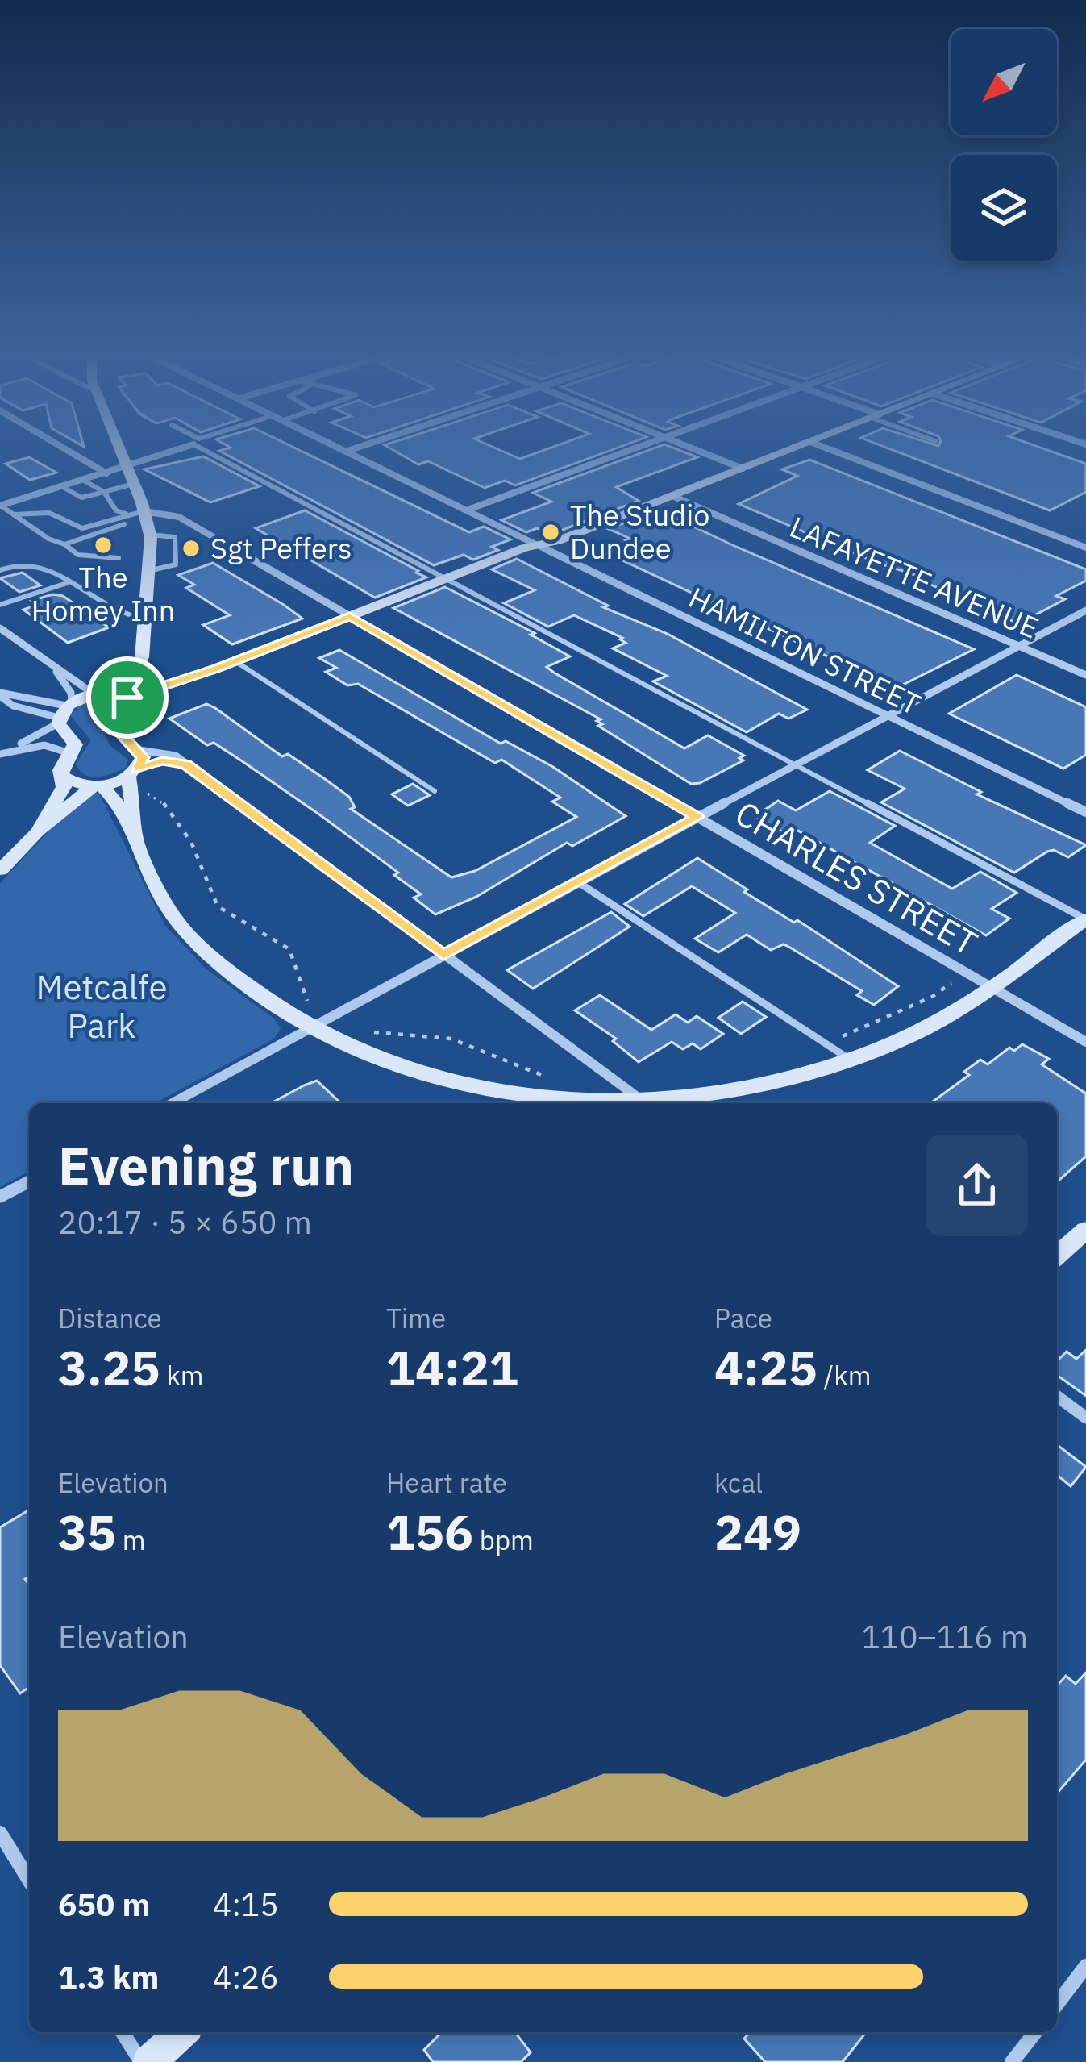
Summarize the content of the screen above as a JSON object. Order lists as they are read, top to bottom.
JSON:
{
  "streets": {
    "street": ["LAFAYETTE AVENUE", "HAMILTON STREET", "CHARLES STREET"]
  },
  "parks": ["Metcalfe Park"],
  "places": ["The Studio Dundee", "The Homey Inn", "Sgt Peffers"],
  "north": "bottom left",
  "page": {
    "heading": ["Evening run", "20:17 · 5 × 650 m"],
    "stats": [
      ["Distance", "3.25 km"],
      ["Time", "14:21"],
      ["Pace", "4:25 /km"],
      ["Elevation", "35 m"],
      ["Heart rate", "156 bpm"],
      ["kcal", "249"]
    ],
    "chart": ["Elevation", "110–116 m"],
    "list": [
      {
        "name": "650 m",
        "note": "4:15"
      },
      {
        "name": "1.3 km",
        "note": "4:26"
      }
    ]
  }
}
